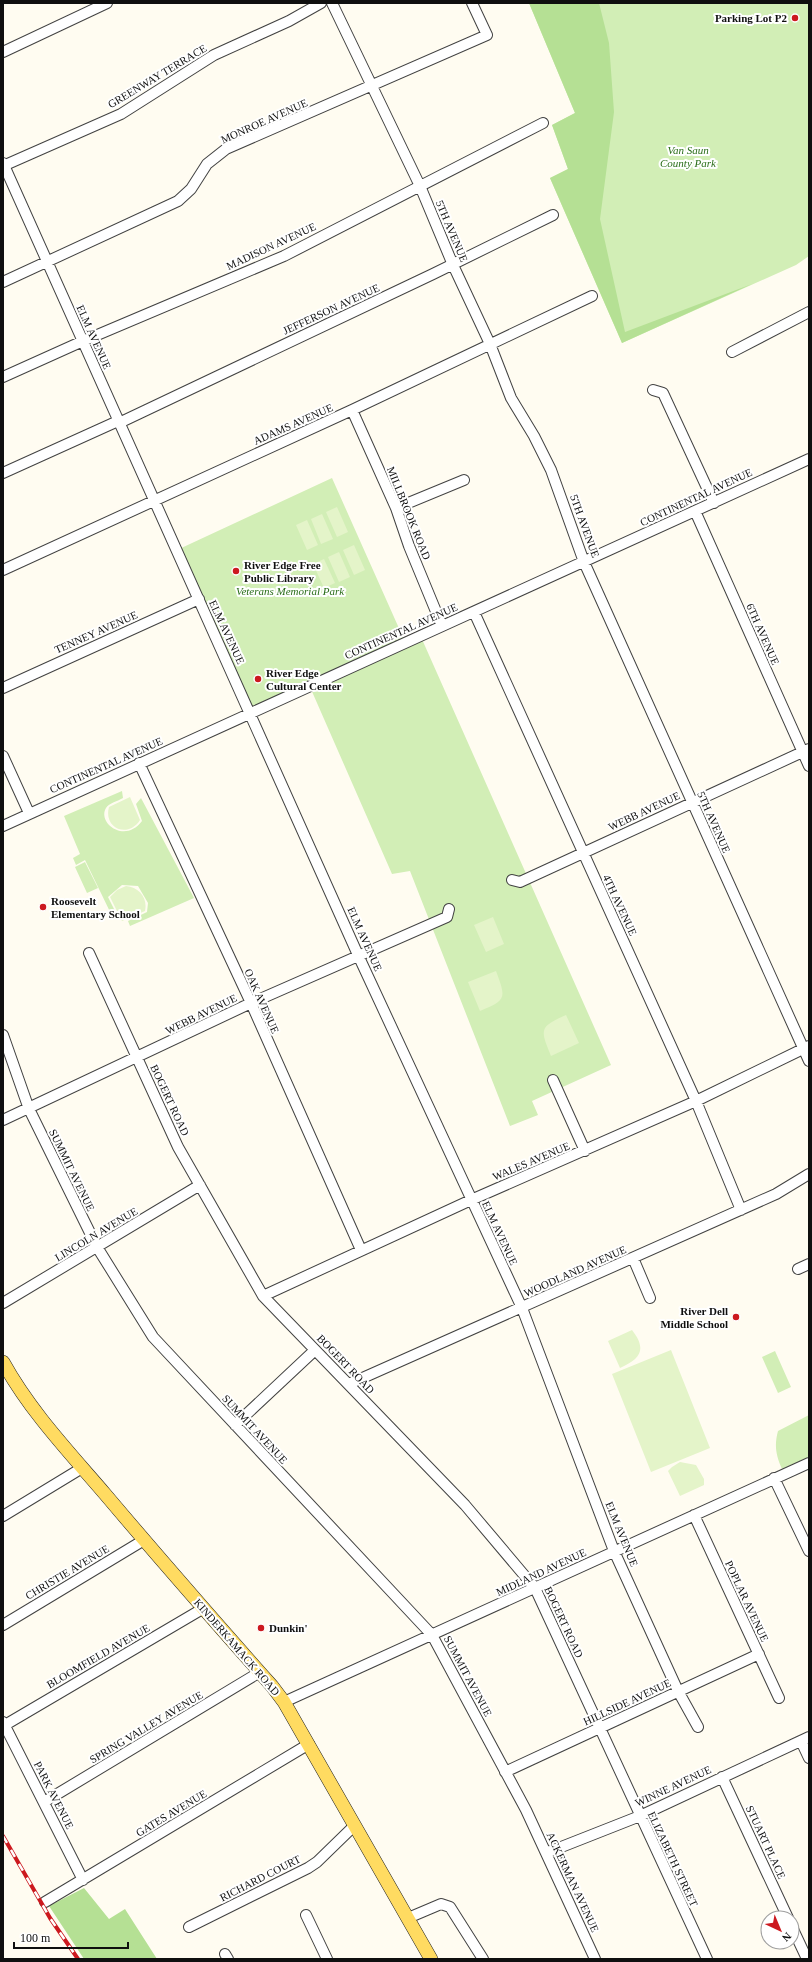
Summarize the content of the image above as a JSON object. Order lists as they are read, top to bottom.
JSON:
{
  "streets": {
    "main road": ["KINDERKAMACK ROAD"],
    "street": [
      "GREENWAY TERRACE",
      "MONROE AVENUE",
      "5TH AVENUE",
      "MADISON AVENUE",
      "JEFFERSON AVENUE",
      "ELM AVENUE",
      "ADAMS AVENUE",
      "CONTINENTAL AVENUE",
      "MILLBROOK ROAD",
      "TENNEY AVENUE",
      "6TH AVENUE",
      "WEBB AVENUE",
      "4TH AVENUE",
      "OAK AVENUE",
      "BOGERT ROAD",
      "WALES AVENUE",
      "SUMMIT AVENUE",
      "LINCOLN AVENUE",
      "WOODLAND AVENUE",
      "CHRISTIE AVENUE",
      "MIDLAND AVENUE",
      "POPLAR AVENUE",
      "BLOOMFIELD AVENUE",
      "HILLSIDE AVENUE",
      "SPRING VALLEY AVENUE",
      "WINNE AVENUE",
      "PARK AVENUE",
      "GATES AVENUE",
      "STUART PLACE",
      "ELIZABETH STREET",
      "RICHARD COURT",
      "ACKERMAN AVENUE"
    ]
  },
  "crossings": [
    ["GREENWAY TERRACE", "ELM AVENUE"],
    ["MONROE AVENUE", "5TH AVENUE"],
    ["MONROE AVENUE", "ELM AVENUE"],
    ["5TH AVENUE", "MADISON AVENUE"],
    ["5TH AVENUE", "JEFFERSON AVENUE"],
    ["5TH AVENUE", "ADAMS AVENUE"],
    ["5TH AVENUE", "CONTINENTAL AVENUE"],
    ["5TH AVENUE", "WEBB AVENUE"],
    ["5TH AVENUE", "WALES AVENUE"],
    ["MADISON AVENUE", "ELM AVENUE"],
    ["JEFFERSON AVENUE", "ELM AVENUE"],
    ["ELM AVENUE", "ADAMS AVENUE"],
    ["ELM AVENUE", "CONTINENTAL AVENUE"],
    ["ELM AVENUE", "TENNEY AVENUE"],
    ["ELM AVENUE", "WEBB AVENUE"],
    ["ELM AVENUE", "WALES AVENUE"],
    ["ELM AVENUE", "WOODLAND AVENUE"],
    ["ELM AVENUE", "MIDLAND AVENUE"],
    ["ELM AVENUE", "HILLSIDE AVENUE"],
    ["ADAMS AVENUE", "MILLBROOK ROAD"],
    ["CONTINENTAL AVENUE", "MILLBROOK ROAD"],
    ["CONTINENTAL AVENUE", "6TH AVENUE"],
    ["CONTINENTAL AVENUE", "4TH AVENUE"],
    ["CONTINENTAL AVENUE", "OAK AVENUE"],
    ["6TH AVENUE", "WEBB AVENUE"],
    ["WEBB AVENUE", "4TH AVENUE"],
    ["WEBB AVENUE", "OAK AVENUE"],
    ["WEBB AVENUE", "BOGERT ROAD"],
    ["WEBB AVENUE", "SUMMIT AVENUE"],
    ["4TH AVENUE", "WALES AVENUE"],
    ["4TH AVENUE", "WOODLAND AVENUE"],
    ["OAK AVENUE", "WALES AVENUE"],
    ["BOGERT ROAD", "WALES AVENUE"],
    ["BOGERT ROAD", "LINCOLN AVENUE"],
    ["BOGERT ROAD", "WOODLAND AVENUE"],
    ["BOGERT ROAD", "MIDLAND AVENUE"],
    ["BOGERT ROAD", "HILLSIDE AVENUE"],
    ["BOGERT ROAD", "ELIZABETH STREET"],
    ["SUMMIT AVENUE", "LINCOLN AVENUE"],
    ["SUMMIT AVENUE", "MIDLAND AVENUE"],
    ["SUMMIT AVENUE", "HILLSIDE AVENUE"],
    ["SUMMIT AVENUE", "ACKERMAN AVENUE"],
    ["CHRISTIE AVENUE", "KINDERKAMACK ROAD"],
    ["MIDLAND AVENUE", "POPLAR AVENUE"],
    ["MIDLAND AVENUE", "KINDERKAMACK ROAD"],
    ["POPLAR AVENUE", "HILLSIDE AVENUE"],
    ["KINDERKAMACK ROAD", "BLOOMFIELD AVENUE"],
    ["KINDERKAMACK ROAD", "SPRING VALLEY AVENUE"],
    ["KINDERKAMACK ROAD", "GATES AVENUE"],
    ["KINDERKAMACK ROAD", "RICHARD COURT"],
    ["BLOOMFIELD AVENUE", "PARK AVENUE"],
    ["SPRING VALLEY AVENUE", "PARK AVENUE"],
    ["WINNE AVENUE", "STUART PLACE"],
    ["WINNE AVENUE", "ELIZABETH STREET"],
    ["WINNE AVENUE", "ACKERMAN AVENUE"],
    ["PARK AVENUE", "GATES AVENUE"]
  ],
  "parks": ["Van Saun County Park", "Veterans Memorial Park"],
  "places": [
    "Parking Lot P2",
    "River Edge Free Public Library",
    "River Edge Cultural Center",
    "Roosevelt Elementary School",
    "River Dell Middle School",
    "Dunkin'"
  ],
  "scale_bar": "100 m",
  "north": "bottom right"
}
